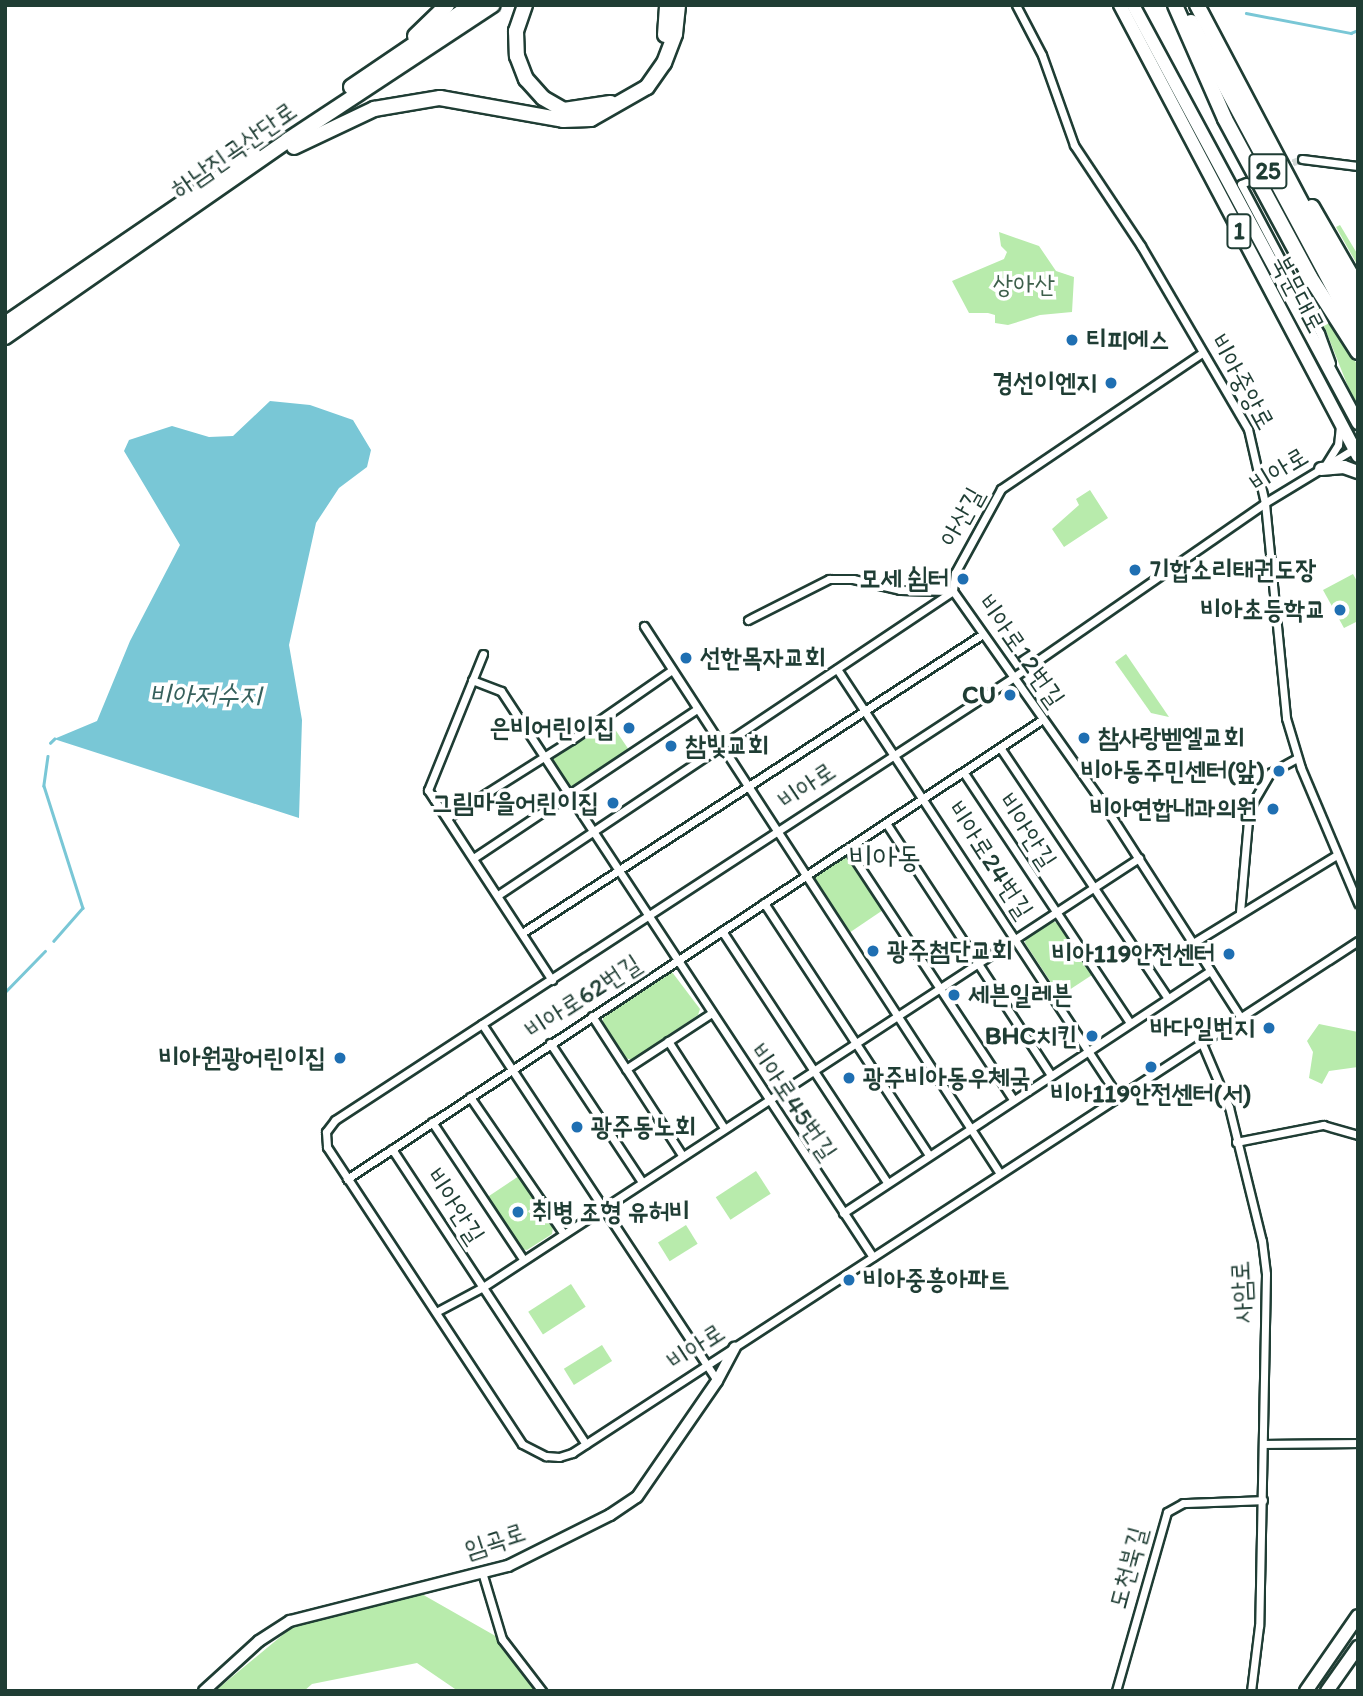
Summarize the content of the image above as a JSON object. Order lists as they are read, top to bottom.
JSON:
{
  "streets": {
    "highway": ["하남진곡산단로", "25"],
    "main road": ["1", "북문대로", "임곡로"],
    "street": [
      "비아중앙로",
      "비아로",
      "아산길",
      "비아로12번길",
      "비아안길",
      "비아로24번길",
      "비아로62번길",
      "비아로45번길",
      "사암로",
      "도천북길"
    ]
  },
  "crossings": [
    ["북문대로", "비아로"],
    ["비아중앙로", "비아로"],
    ["비아중앙로", "아산길"],
    ["비아로", "비아로12번길"],
    ["비아로", "비아로24번길"],
    ["비아로", "비아로62번길"],
    ["비아로", "비아로45번길"],
    ["비아로", "사암로"],
    ["비아로", "임곡로"],
    ["아산길", "비아로12번길"],
    ["비아로12번길", "비아로24번길"],
    ["비아안길", "비아로24번길"],
    ["비아로62번길", "비아로45번길"],
    ["비아로62번길", "임곡로"],
    ["사암로", "도천북길"]
  ],
  "districts": ["비아동"],
  "water": ["비아저수지"],
  "parks": ["상아산"],
  "places": [
    "티피에스",
    "경선이엔지",
    "기합소리태권도장",
    "모세 쉼터",
    "비아초등학교",
    "선한목자교회",
    "CU",
    "은비어린이집",
    "참사랑벧엘교회",
    "참빛교회",
    "비아동주민센터(앞)",
    "그림마을어린이집",
    "비아연합내과의원",
    "광주첨단교회",
    "비아119안전센터",
    "세븐일레븐",
    "바다일번지",
    "BHC치킨",
    "비아원광어린이집",
    "비아119안전센터(서)",
    "광주비아동우체국",
    "광주동노회",
    "취병 조형 유허비",
    "비아중흥아파트"
  ]
}
